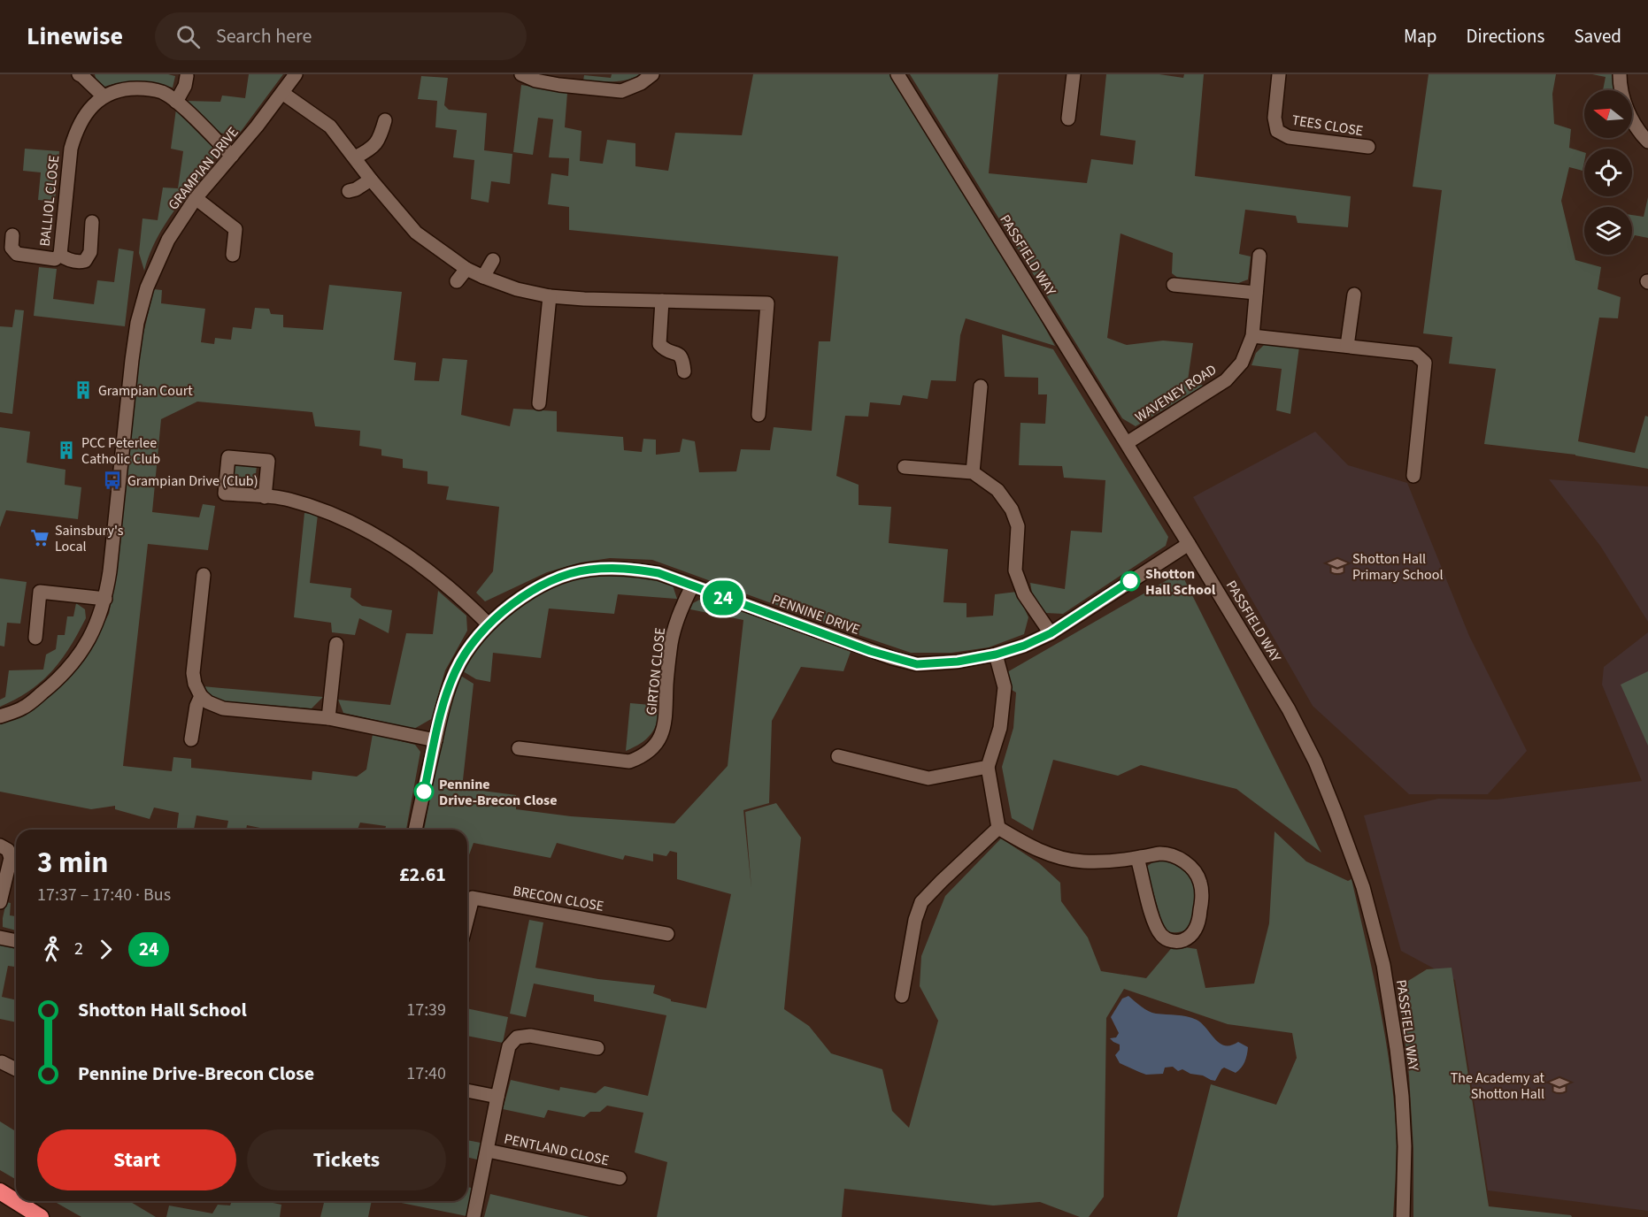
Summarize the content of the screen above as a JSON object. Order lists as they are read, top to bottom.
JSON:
{
  "streets": {
    "street": [
      "TEES CLOSE",
      "GRAMPIAN DRIVE",
      "BALLIOL CLOSE",
      "PASSFIELD WAY",
      "WAVENEY ROAD",
      "PENNINE DRIVE",
      "GIRTON CLOSE",
      "BRECON CLOSE",
      "PENTLAND CLOSE"
    ]
  },
  "crossings": [
    ["PASSFIELD WAY", "WAVENEY ROAD"],
    ["PASSFIELD WAY", "PENNINE DRIVE"],
    ["PENNINE DRIVE", "GIRTON CLOSE"]
  ],
  "places": {
    "building": ["Grampian Court", "PCC Peterlee Catholic Club"],
    "bus stop": ["Grampian Drive (Club)"],
    "supermarket": ["Sainsbury's Local"],
    "school or university": ["Shotton Hall Primary School", "The Academy at Shotton Hall"],
    "other": ["Shotton Hall School", "Pennine Drive-Brecon Close"]
  },
  "lines": ["bus line 24"],
  "north": "left",
  "page": {
    "header": "Linewise",
    "search": "Search here",
    "nav": ["Map", "Directions", "Saved"],
    "on_map": "24",
    "heading": ["3 min", "17:37 – 17:40 · Bus", "£2.61"],
    "legs": ["2", "24"],
    "list": [
      {
        "name": "Shotton Hall School",
        "value": "17:39"
      },
      {
        "name": "Pennine Drive-Brecon Close",
        "value": "17:40"
      }
    ],
    "buttons": ["Start", "Tickets"]
  }
}
